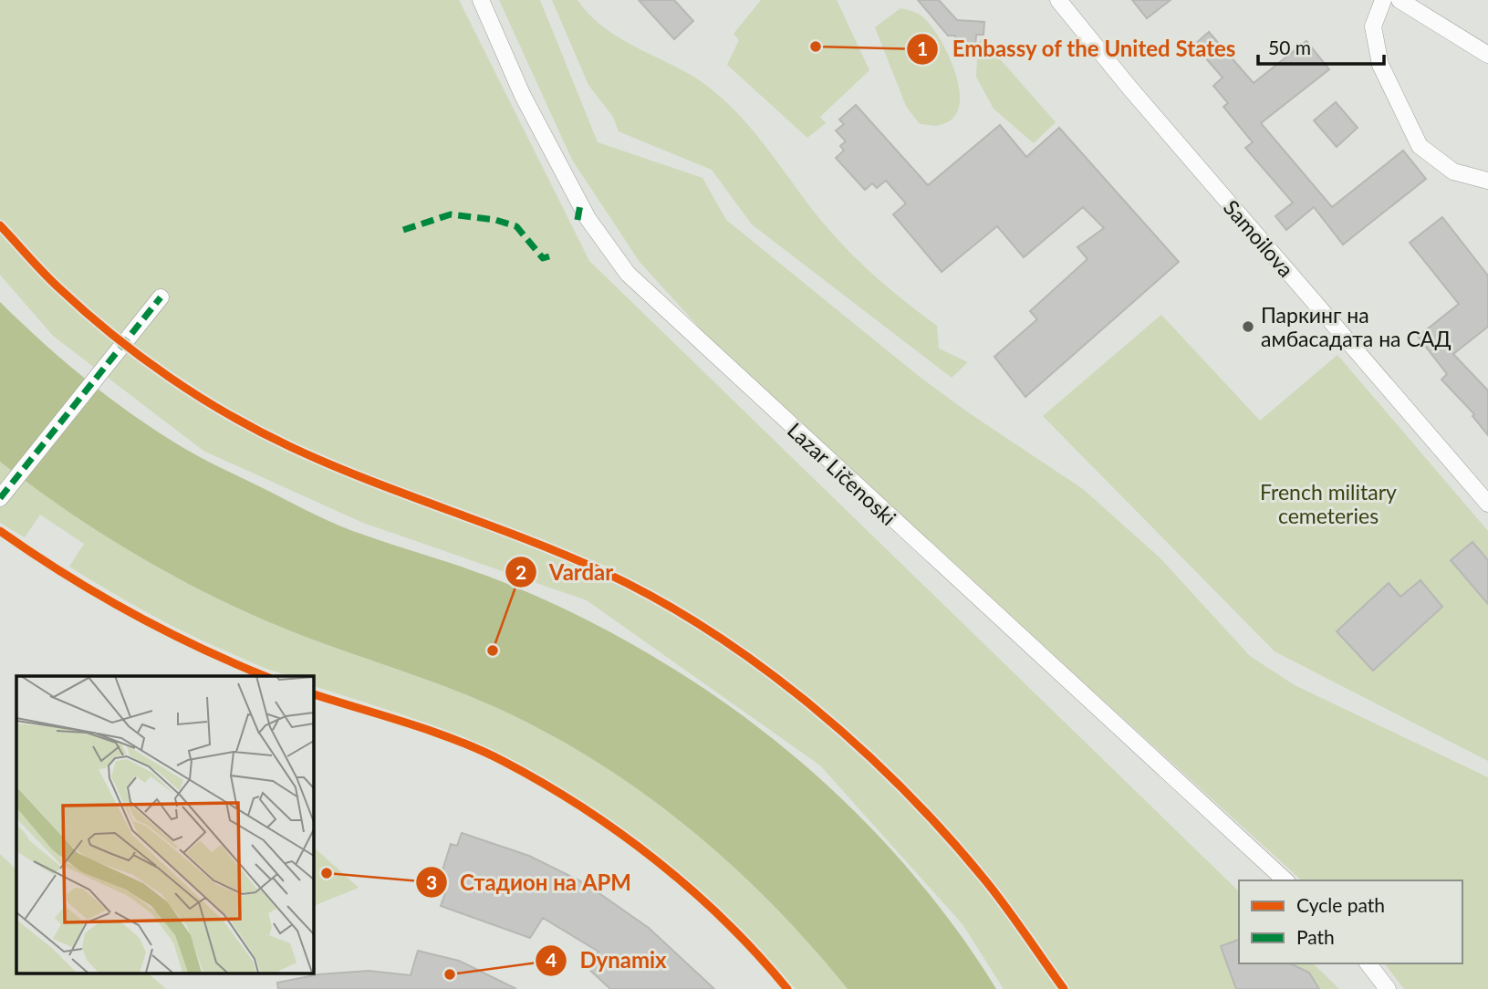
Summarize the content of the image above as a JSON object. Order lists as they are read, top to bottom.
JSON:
{
  "streets": {
    "street": ["Samoilova", "Lazar Ličenoski"]
  },
  "parks": ["French military cemeteries"],
  "places": [
    "Embassy of the United States",
    "Паркинг на амбасадата на САД",
    "Vardar",
    "Стадион на АРМ",
    "Dynamix"
  ],
  "legend": ["Cycle path", "Path"],
  "scale_bar": "50 m"
}
